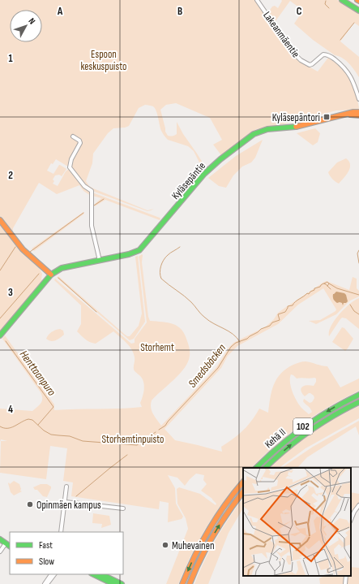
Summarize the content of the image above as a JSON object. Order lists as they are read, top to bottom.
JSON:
{
  "streets": {
    "main road": ["Kyläsepäntie", "102", "Kehä II"],
    "street": ["Lakeanmäentie"]
  },
  "water": ["Smedsbäcken", "Henttaanpuro"],
  "parks": ["Espoon keskuspuisto", "Storhemt", "Storhemtinpuisto"],
  "places": {
    "transit": ["Kyläsepäntori"],
    "other": ["Opinmäen kampus", "Muhevainen"]
  },
  "legend": ["Fast", "Slow"],
  "north": "top right",
  "grid": {
    "columns": ["A", "B", "C"],
    "rows": [
      "1",
      "2",
      "3",
      "4"
    ]
  }
}
